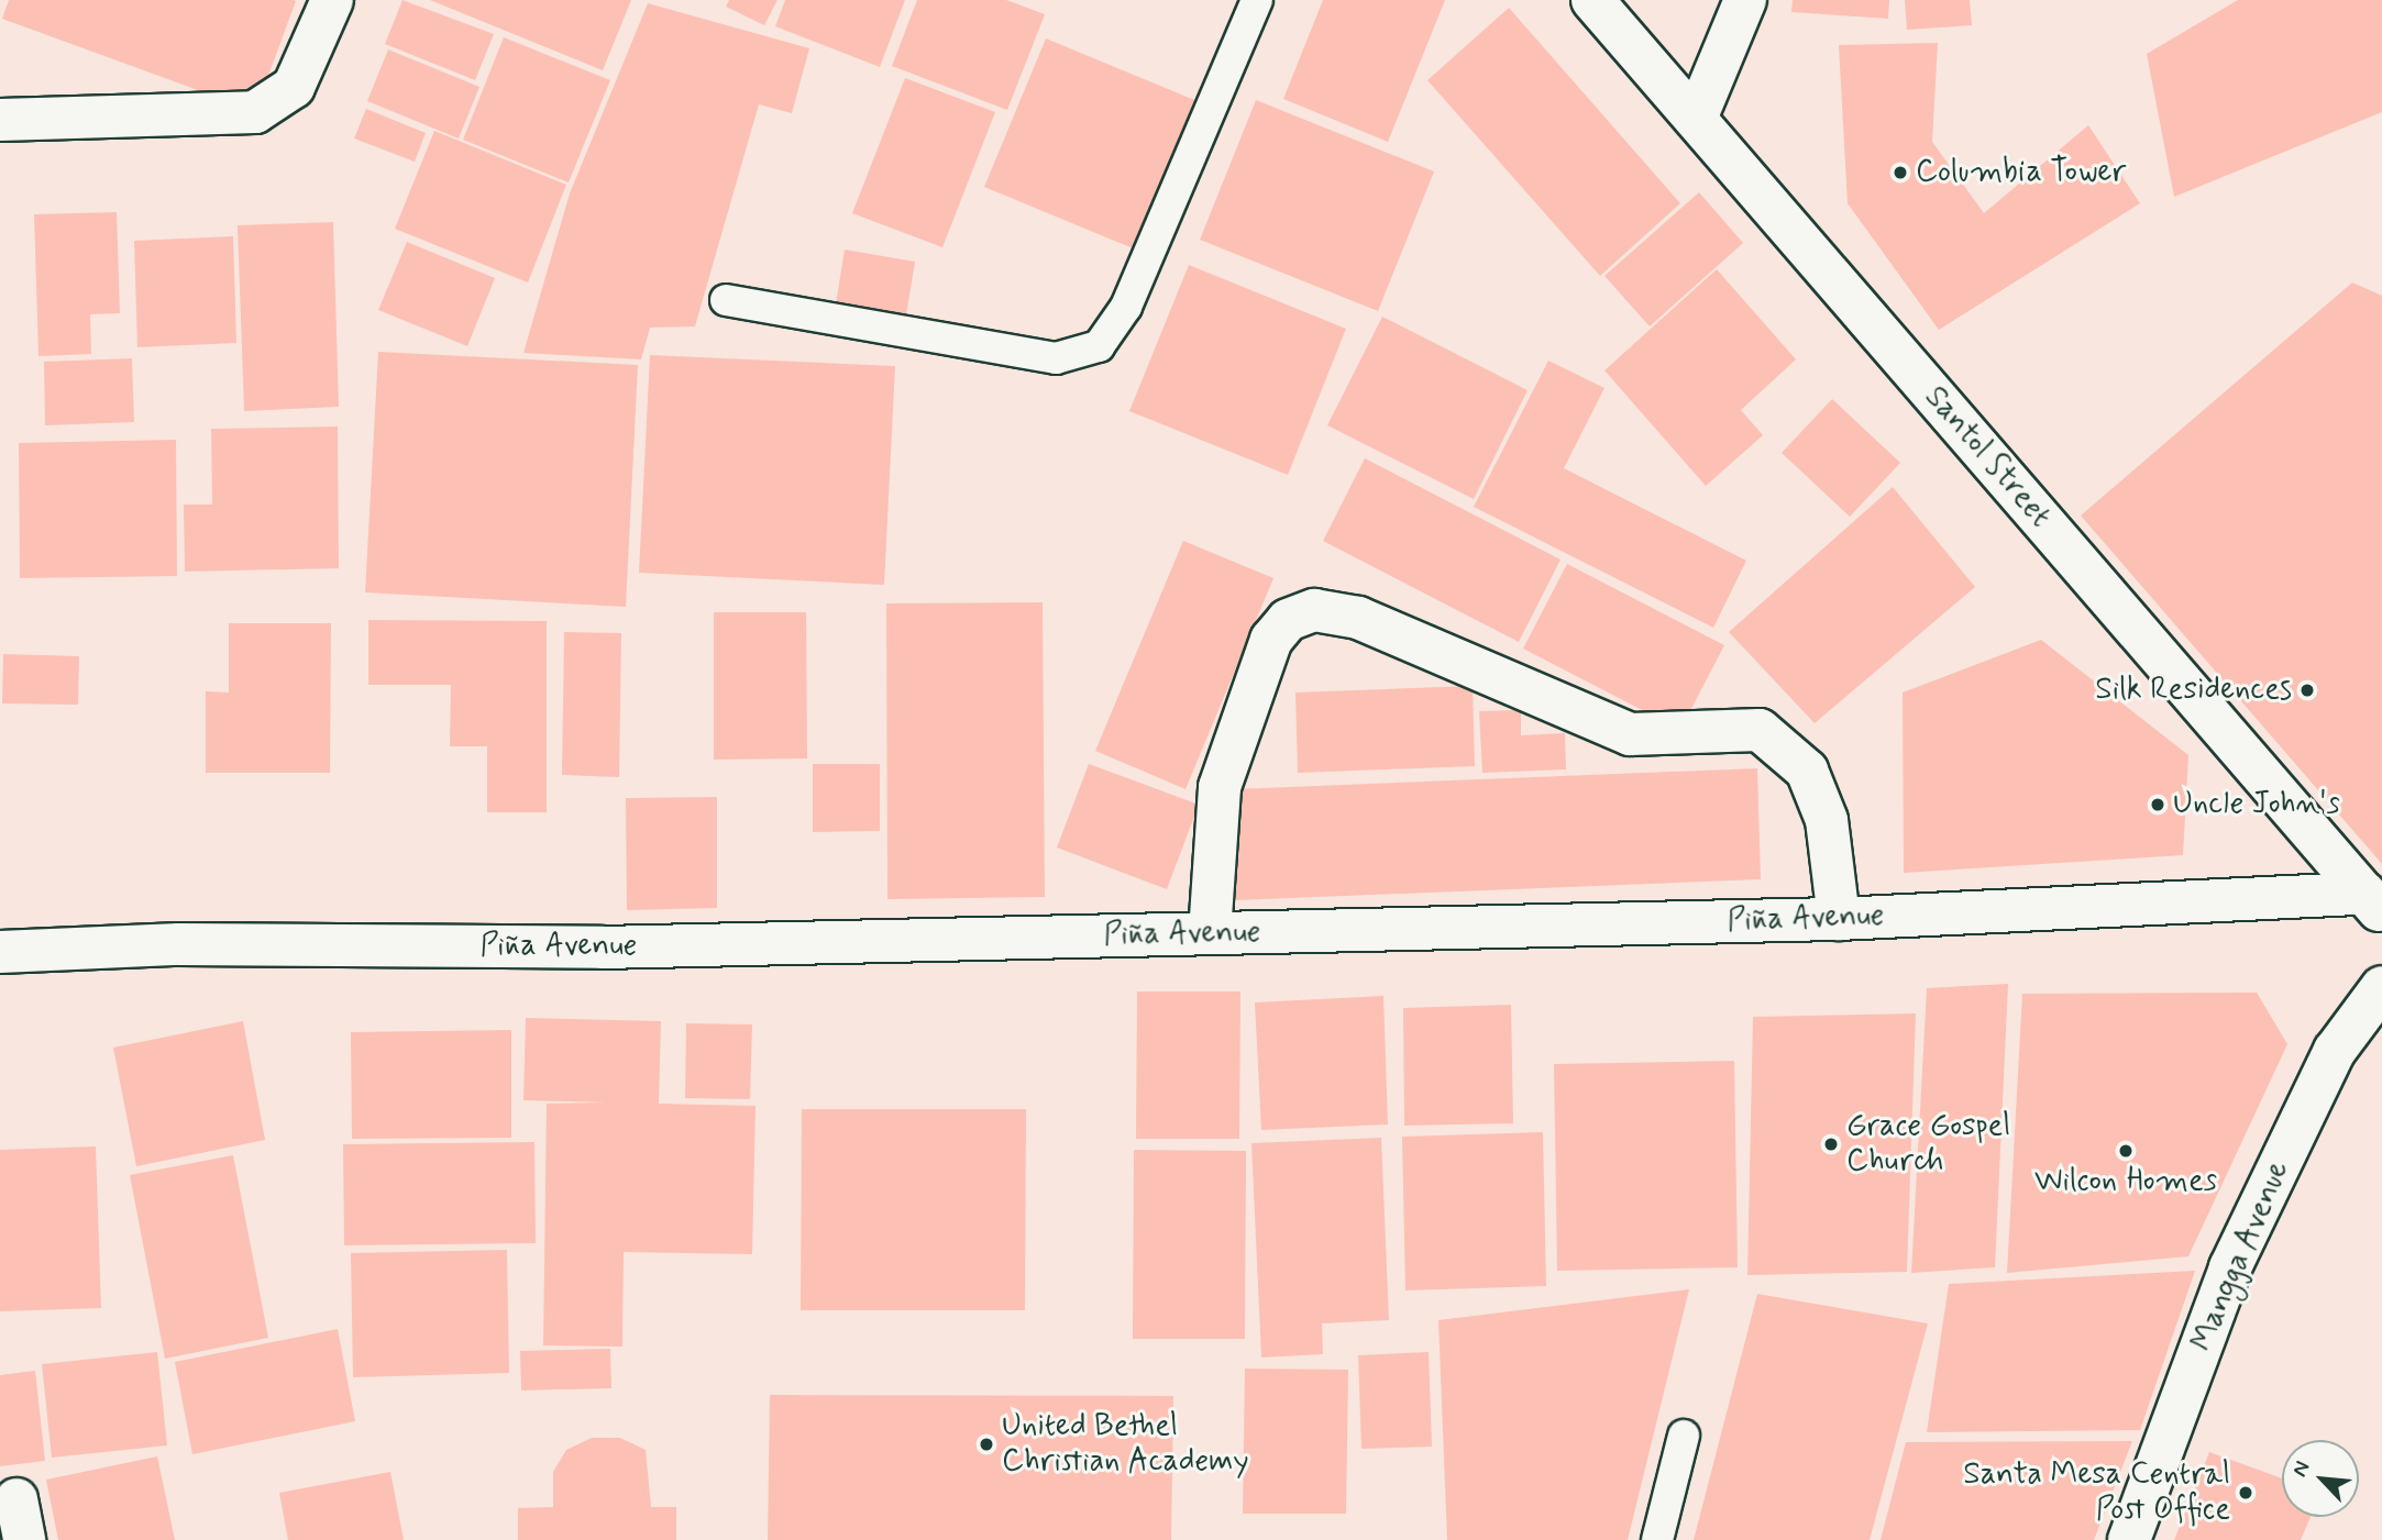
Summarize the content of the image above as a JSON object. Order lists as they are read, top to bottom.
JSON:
{
  "streets": {
    "street": ["Santol Street", "Piña Avenue", "Mangga Avenue"]
  },
  "crossings": [
    ["Santol Street", "Piña Avenue"]
  ],
  "places": [
    "Columbia Tower",
    "Silk Residences",
    "Uncle John's",
    "Grace Gospel Church",
    "Wilcon Homes",
    "United Bethel Christian Academy",
    "Santa Mesa Central Post Office"
  ],
  "north": "top left"
}
